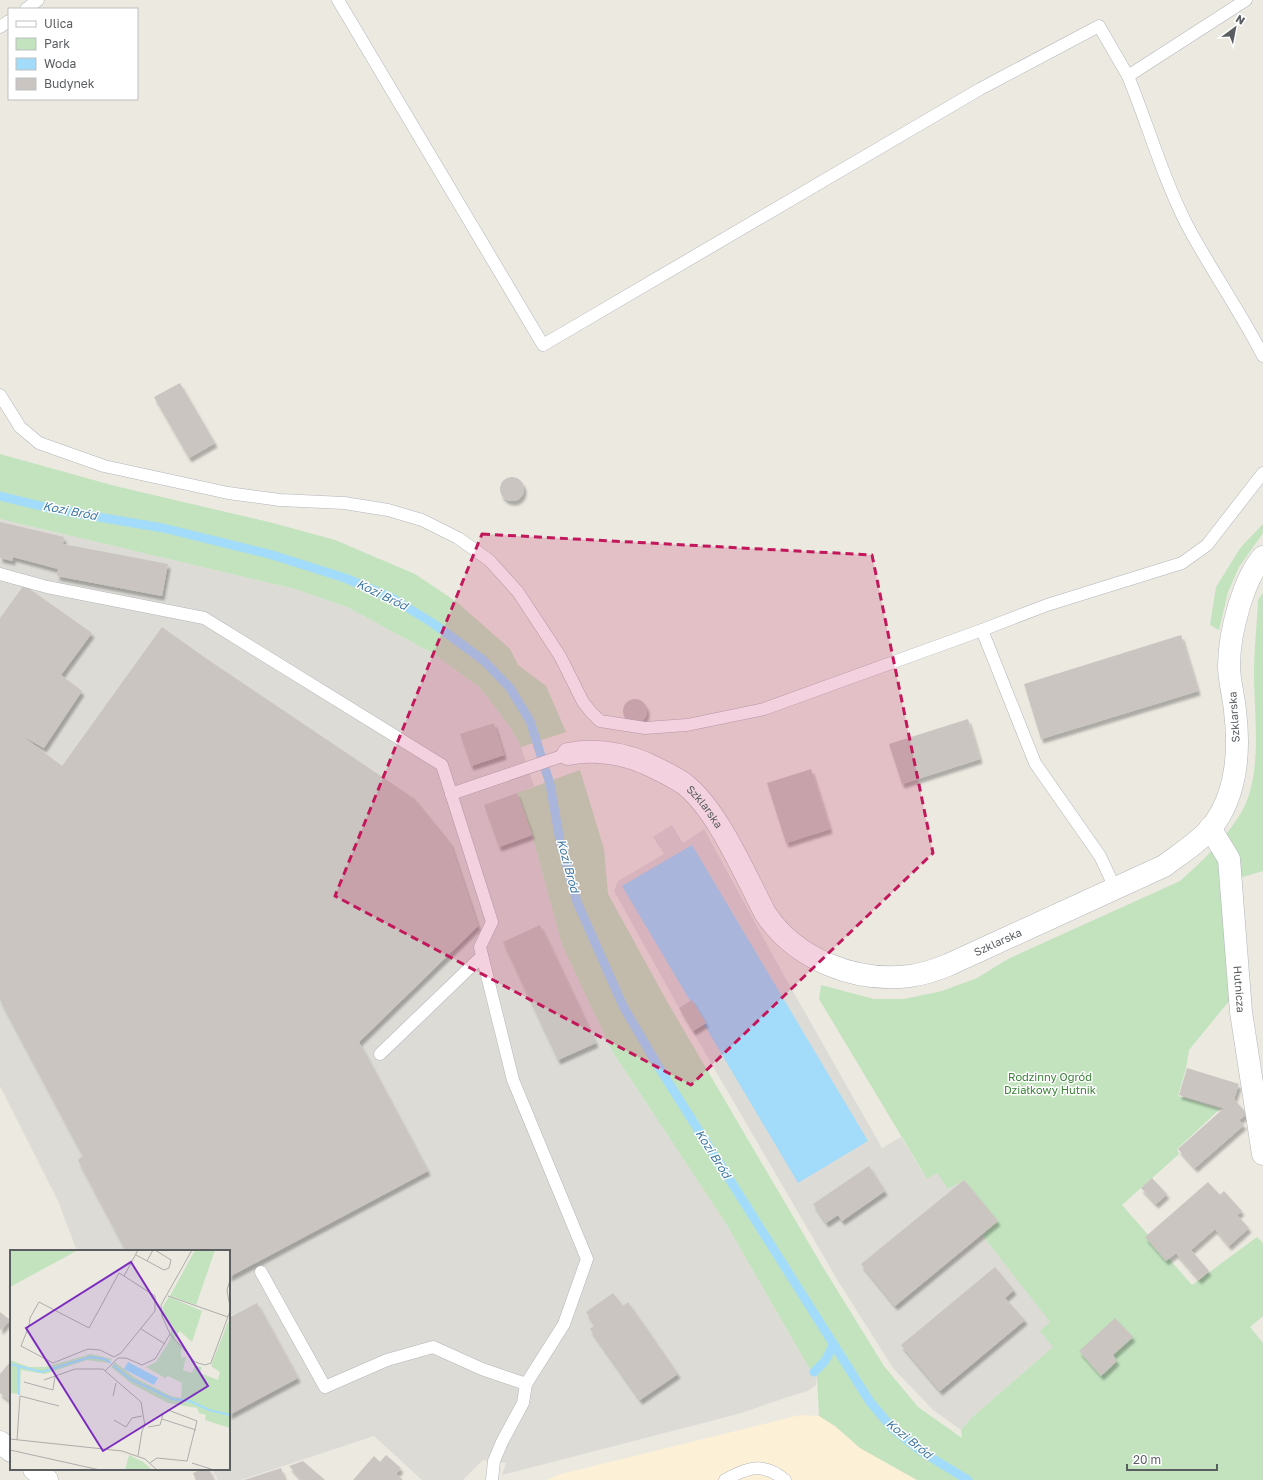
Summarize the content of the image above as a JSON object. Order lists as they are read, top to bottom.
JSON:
{
  "streets": {
    "street": ["Szklarska", "Hutnicza"]
  },
  "crossings": [
    ["Szklarska", "Hutnicza"]
  ],
  "water": ["Kozi Bród"],
  "parks": ["Rodzinny Ogród Działkowy Hutnik"],
  "legend": [
    "Ulica",
    "Park",
    "Woda",
    "Budynek"
  ],
  "scale_bar": "20 m",
  "north": "top right"
}
